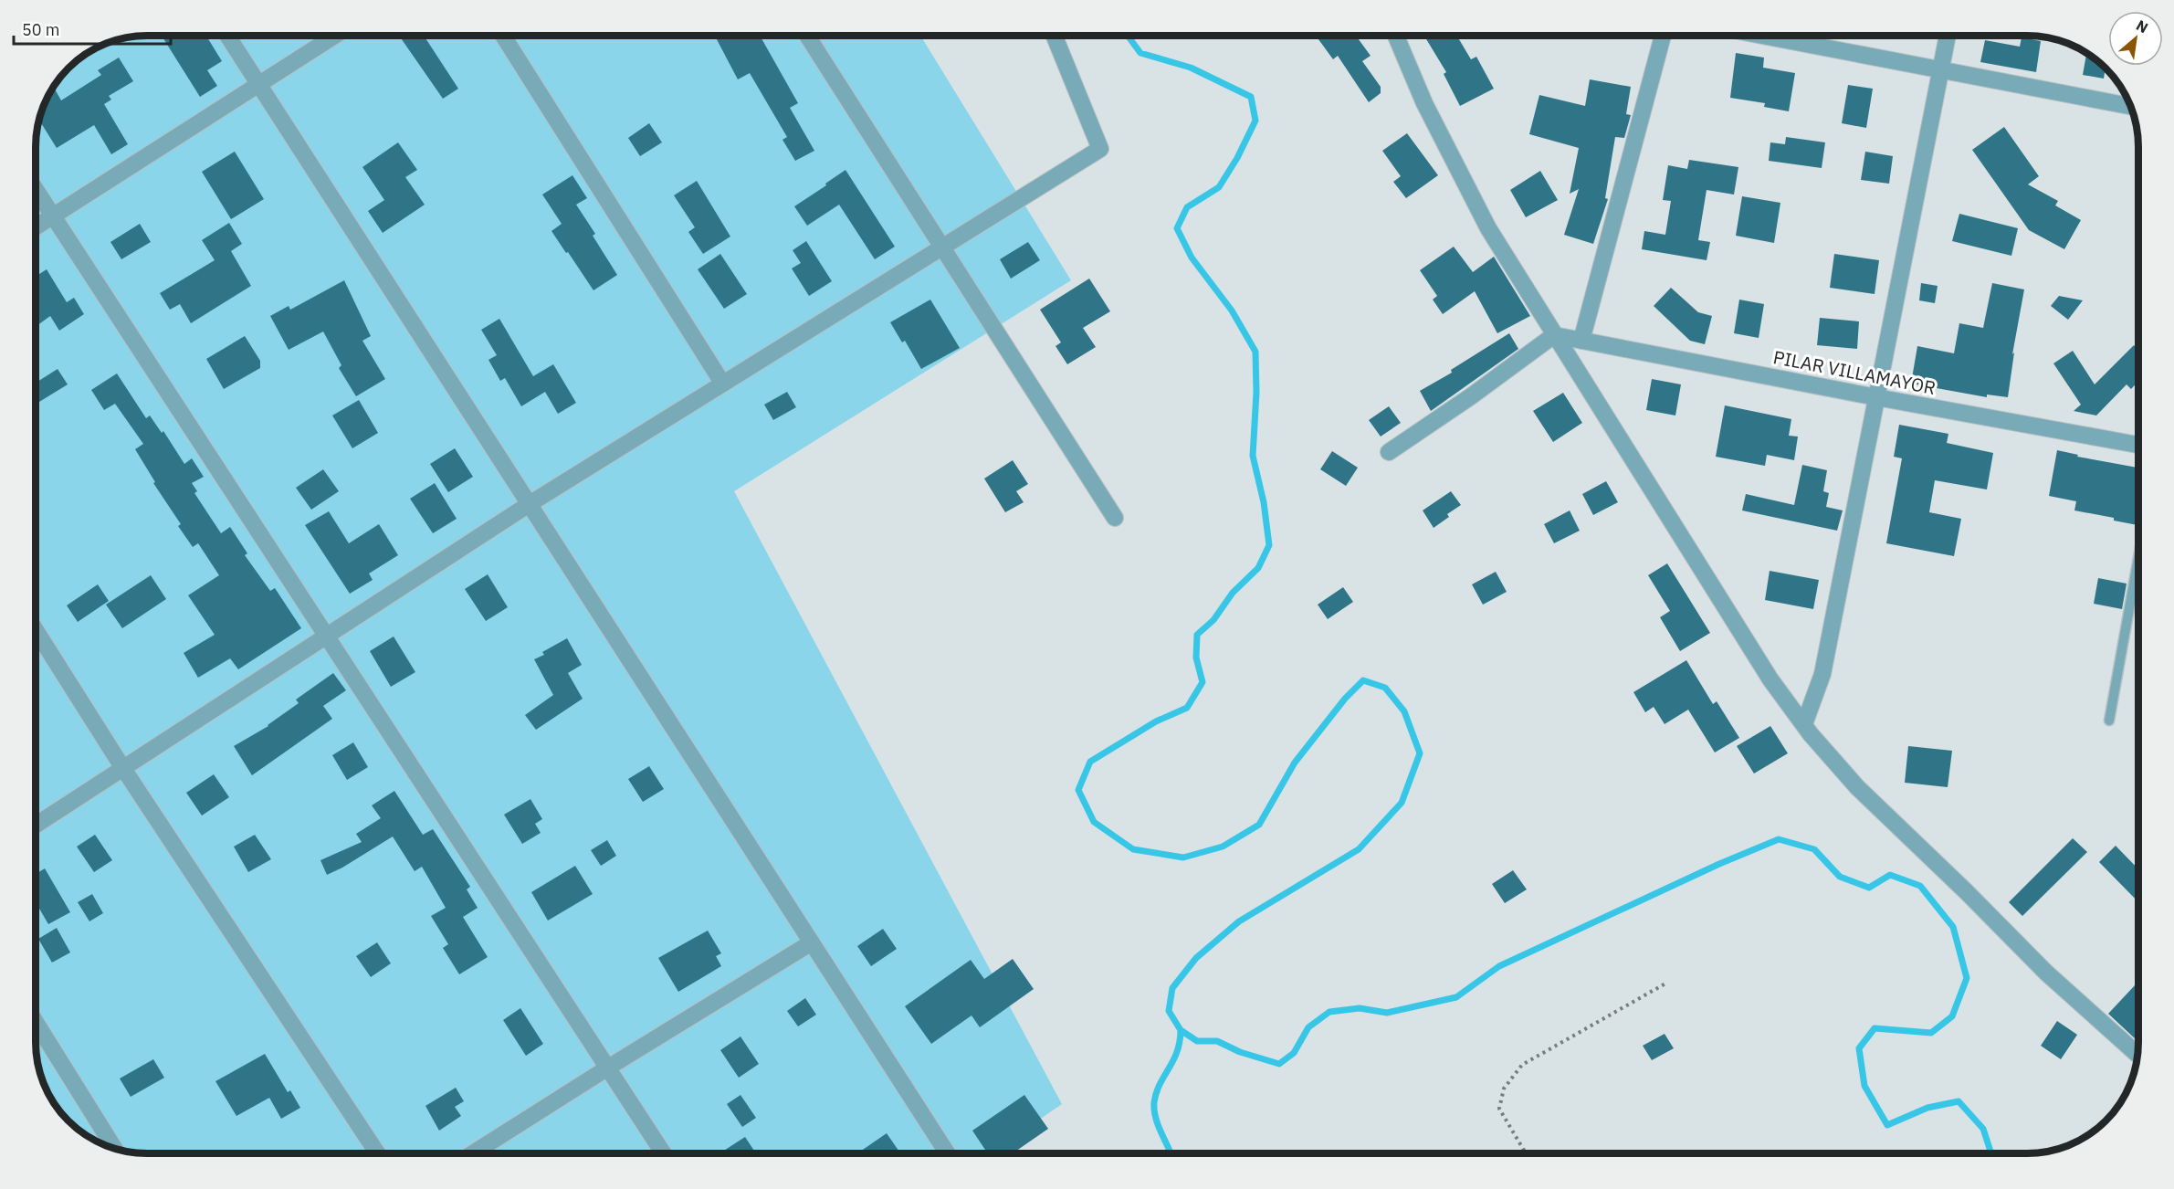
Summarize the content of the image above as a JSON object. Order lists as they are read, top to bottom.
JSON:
{
  "streets": {
    "street": ["PILAR VILLAMAYOR"]
  },
  "scale_bar": "50 m",
  "north": "top right"
}
